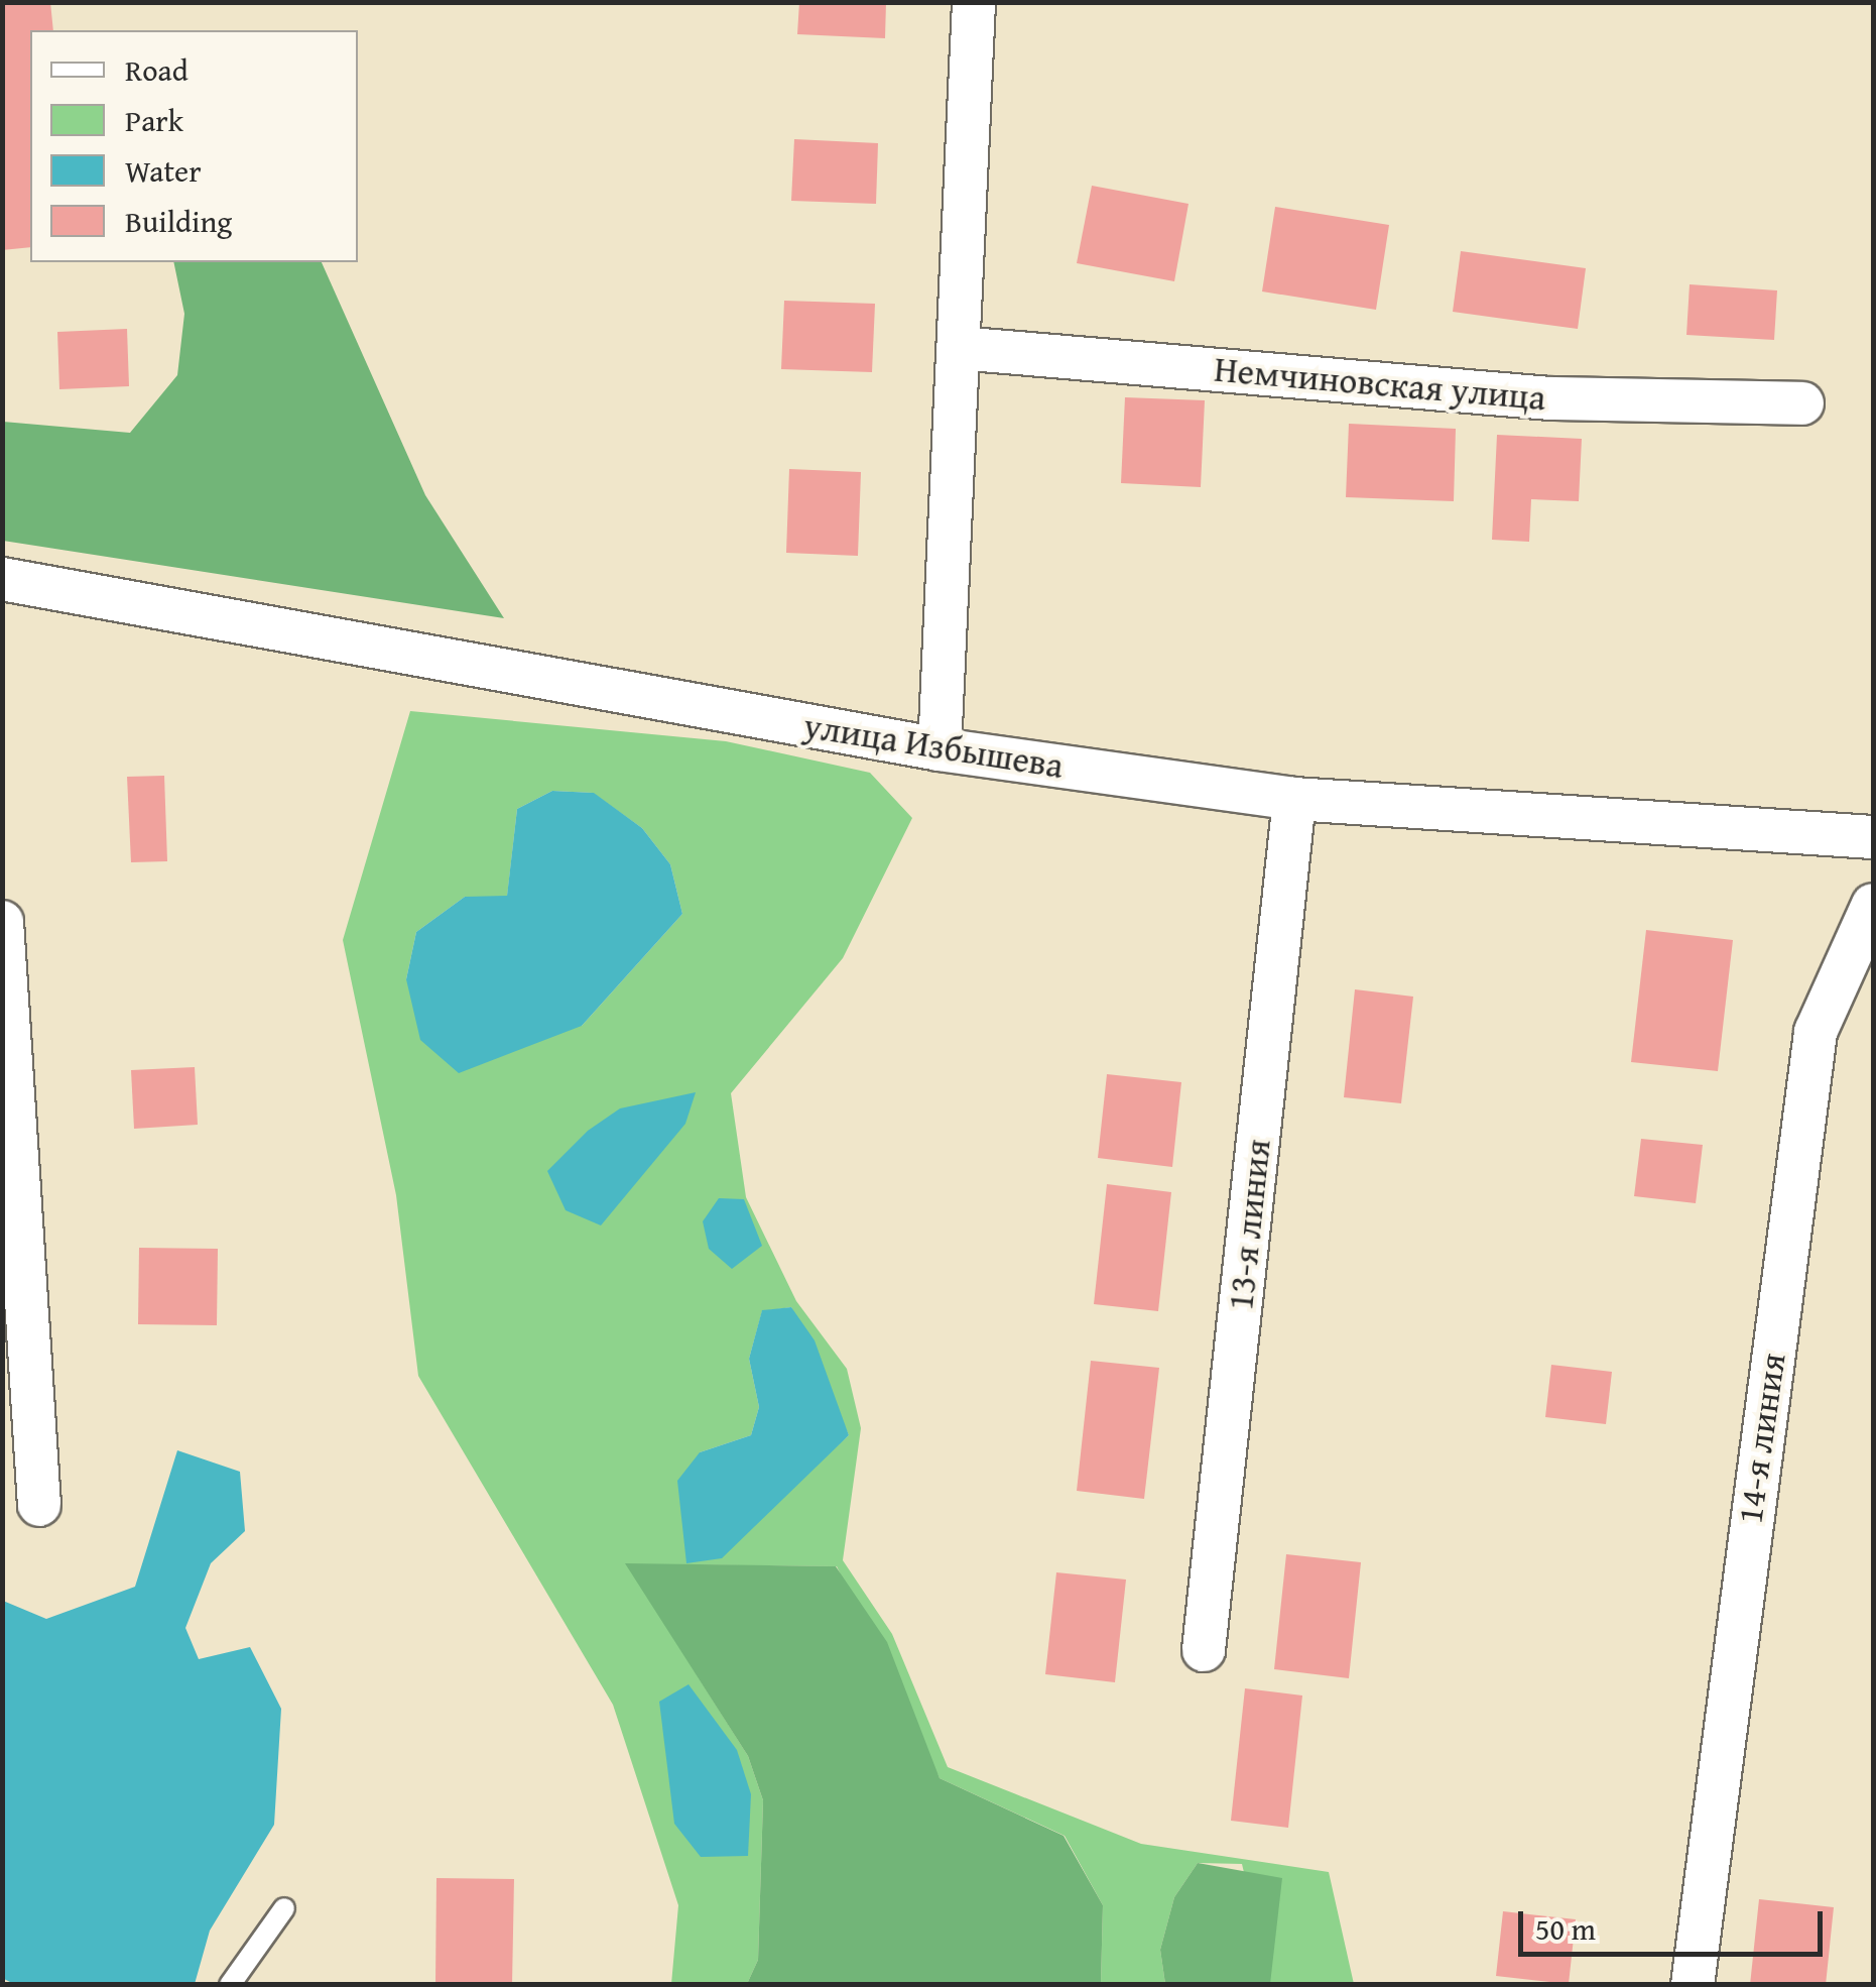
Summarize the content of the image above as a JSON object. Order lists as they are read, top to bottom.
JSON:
{
  "streets": {
    "street": [
      "Немчиновская улица",
      "улица Избышева",
      "13-я линия",
      "14-я линия"
    ]
  },
  "crossings": [
    ["улица Избышева", "13-я линия"]
  ],
  "legend": [
    "Road",
    "Park",
    "Water",
    "Building"
  ],
  "scale_bar": "50 m"
}
